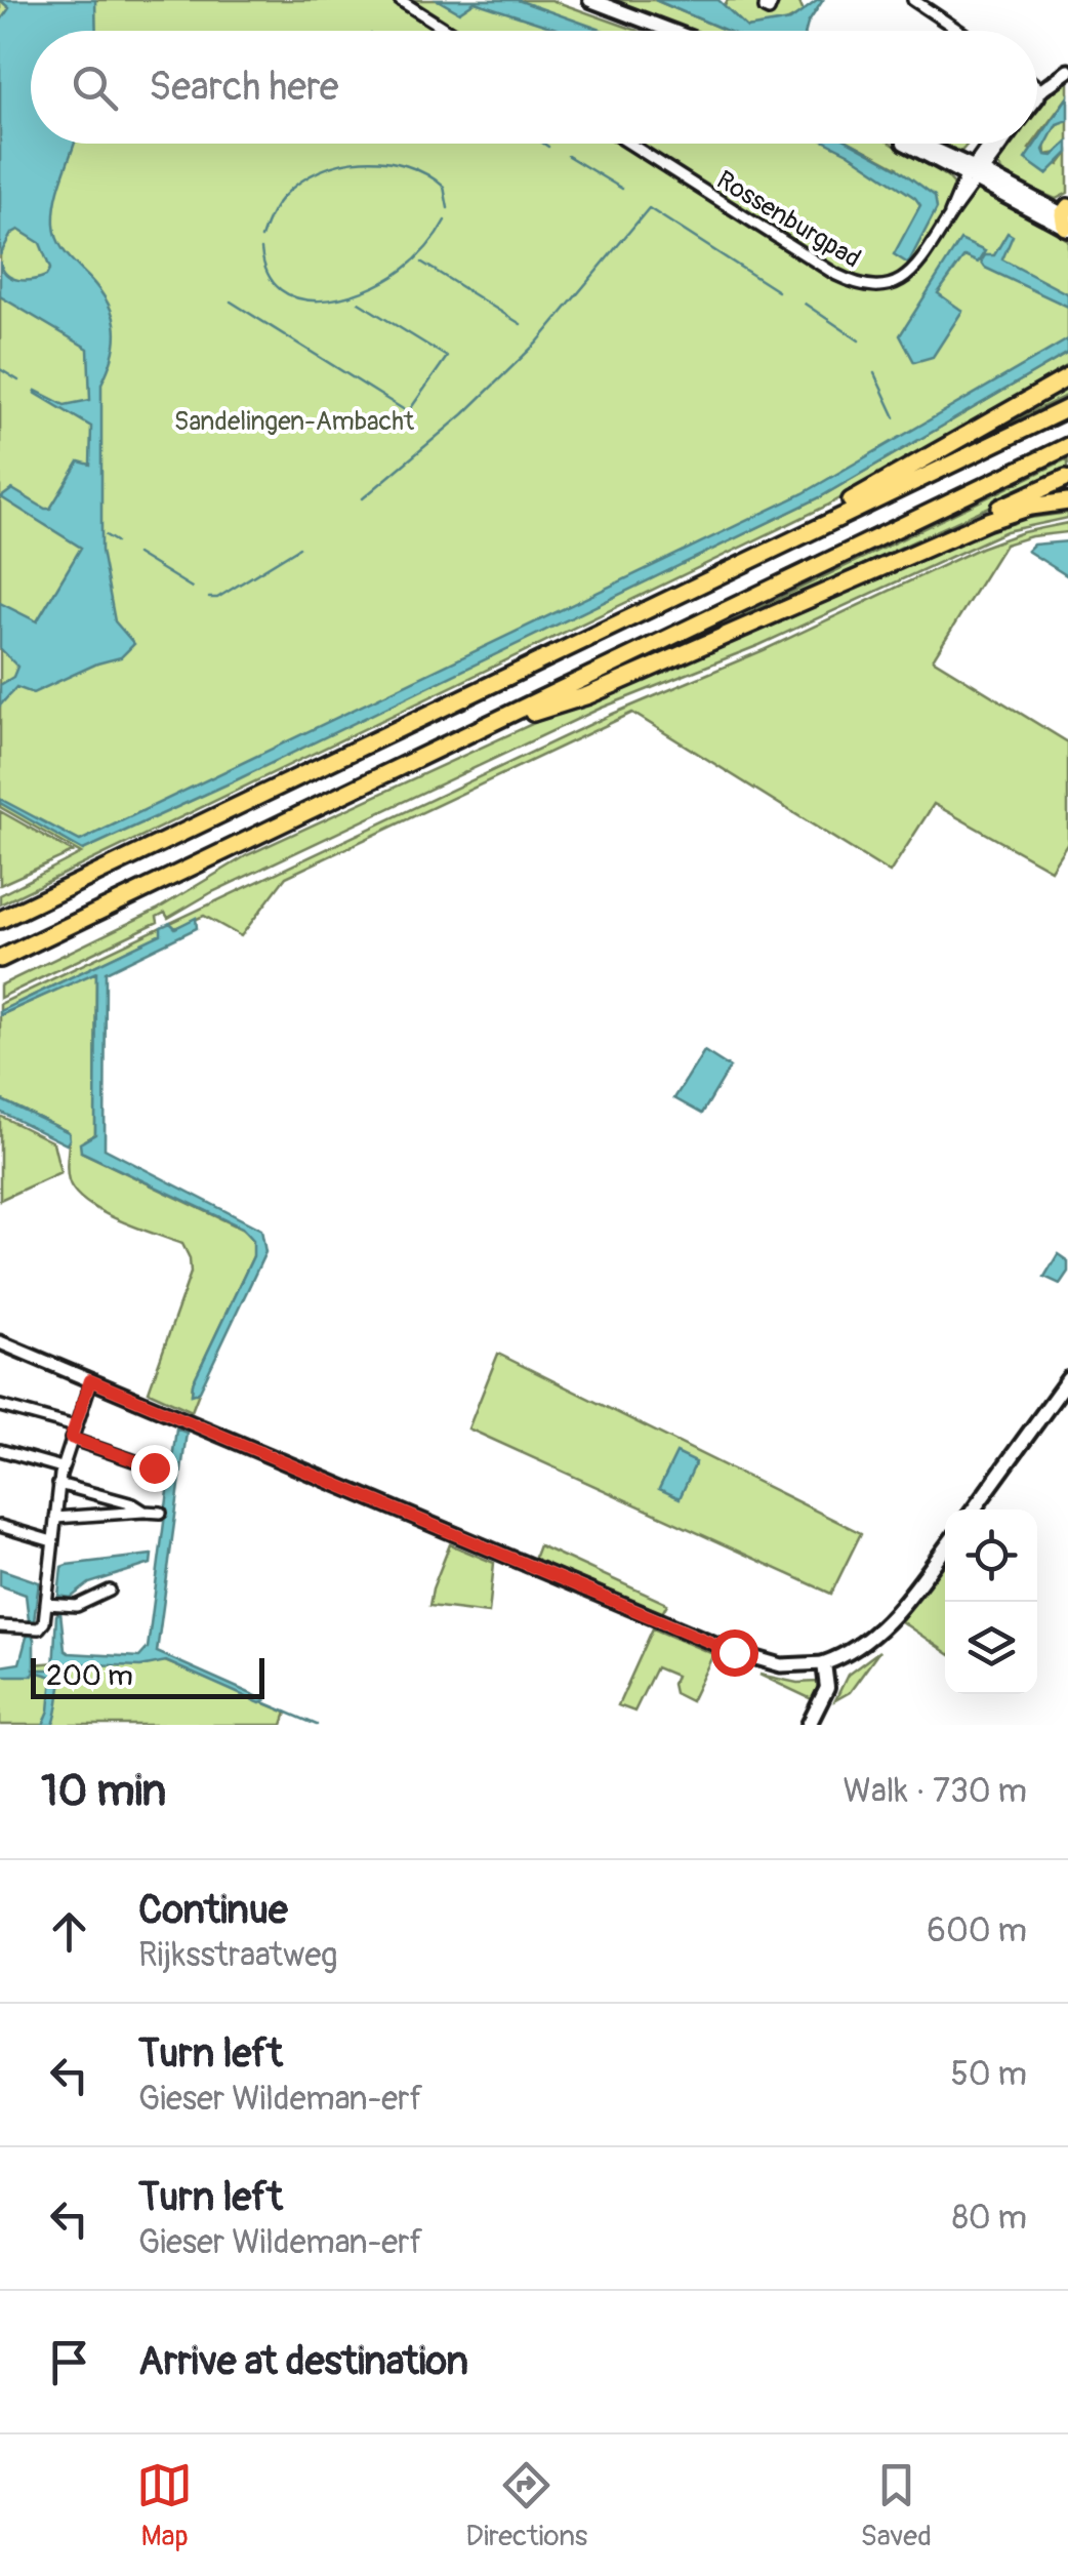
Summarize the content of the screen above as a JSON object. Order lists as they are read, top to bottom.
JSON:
{
  "streets": {
    "street": ["Rossenburgpad"]
  },
  "parks": ["Sandelingen-Ambacht"],
  "scale_bar": "200 m",
  "page": {
    "search": "Search here",
    "scale": "200 m",
    "heading": ["10 min", "Walk · 730 m"],
    "list": [
      ["Continue", "Rijksstraatweg", "600 m"],
      ["Turn left", "Gieser Wildeman-erf", "50 m"],
      ["Turn left", "Gieser Wildeman-erf", "80 m"],
      "Arrive at destination"
    ],
    "nav": ["Map", "Directions", "Saved"]
  }
}
